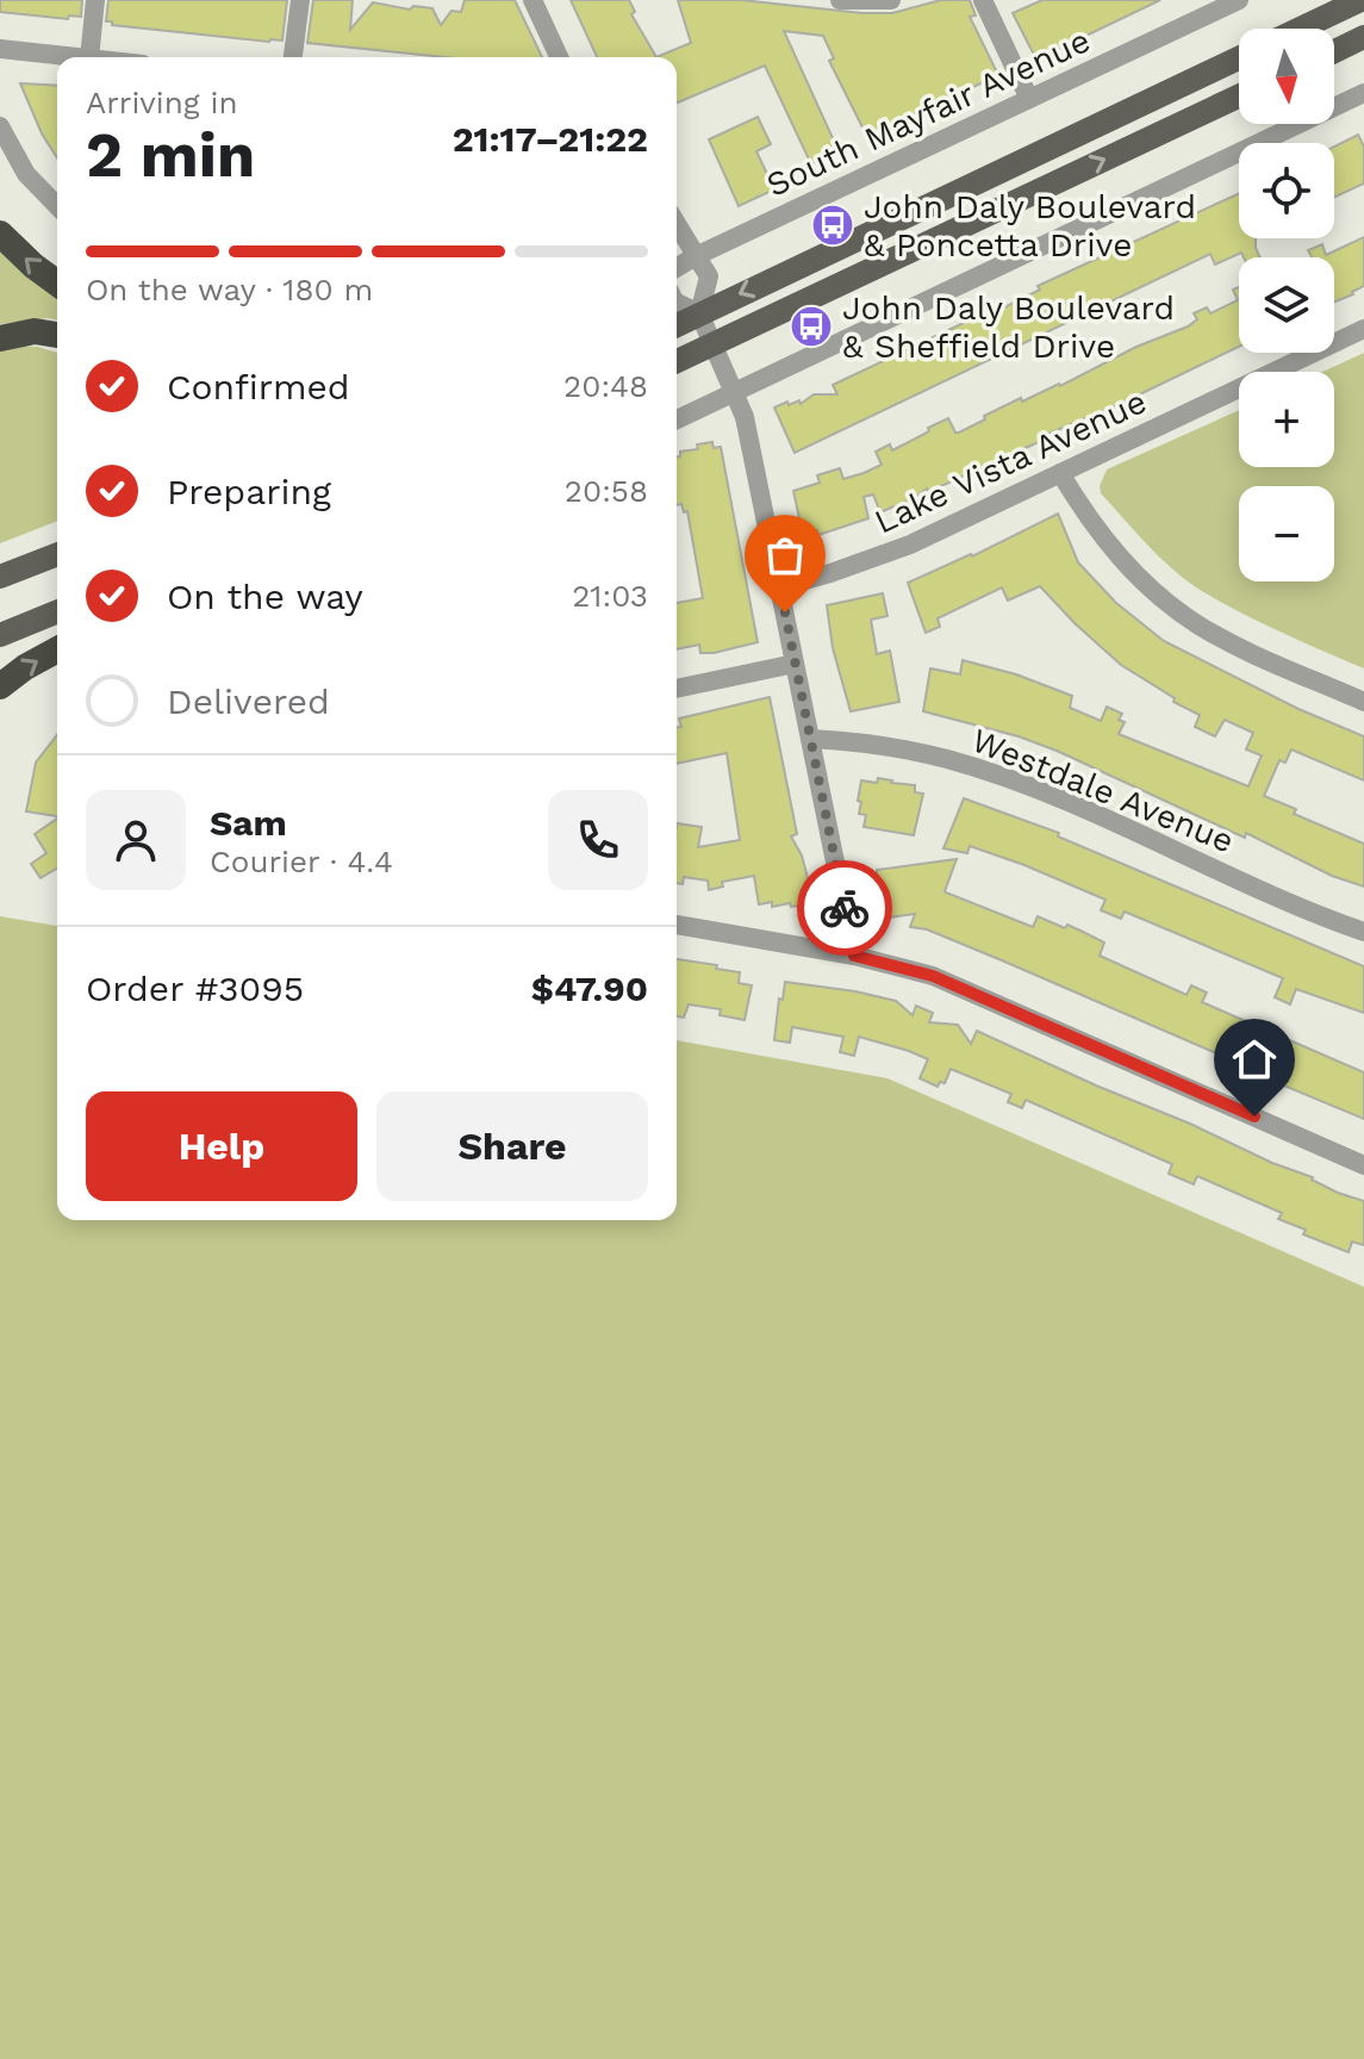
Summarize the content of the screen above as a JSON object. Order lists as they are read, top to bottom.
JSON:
{
  "streets": {
    "street": ["South Mayfair Avenue", "Lake Vista Avenue", "Westdale Avenue"]
  },
  "places": {
    "bus stop": ["John Daly Boulevard & Poncetta Drive", "John Daly Boulevard & Sheffield Drive"]
  },
  "north": "bottom",
  "page": {
    "map_buttons": ["+", "−"],
    "heading": ["2 min", "Arriving in", "21:17–21:22"],
    "panel": [
      "Sam",
      "Courier · 4.4",
      "Order #3095",
      "$47.90"
    ],
    "bar": "On the way · 180 m",
    "list": [
      ["Confirmed", "20:48"],
      ["Preparing", "20:58"],
      ["On the way", "21:03"],
      "Delivered"
    ],
    "buttons": ["Help", "Share"]
  }
}
